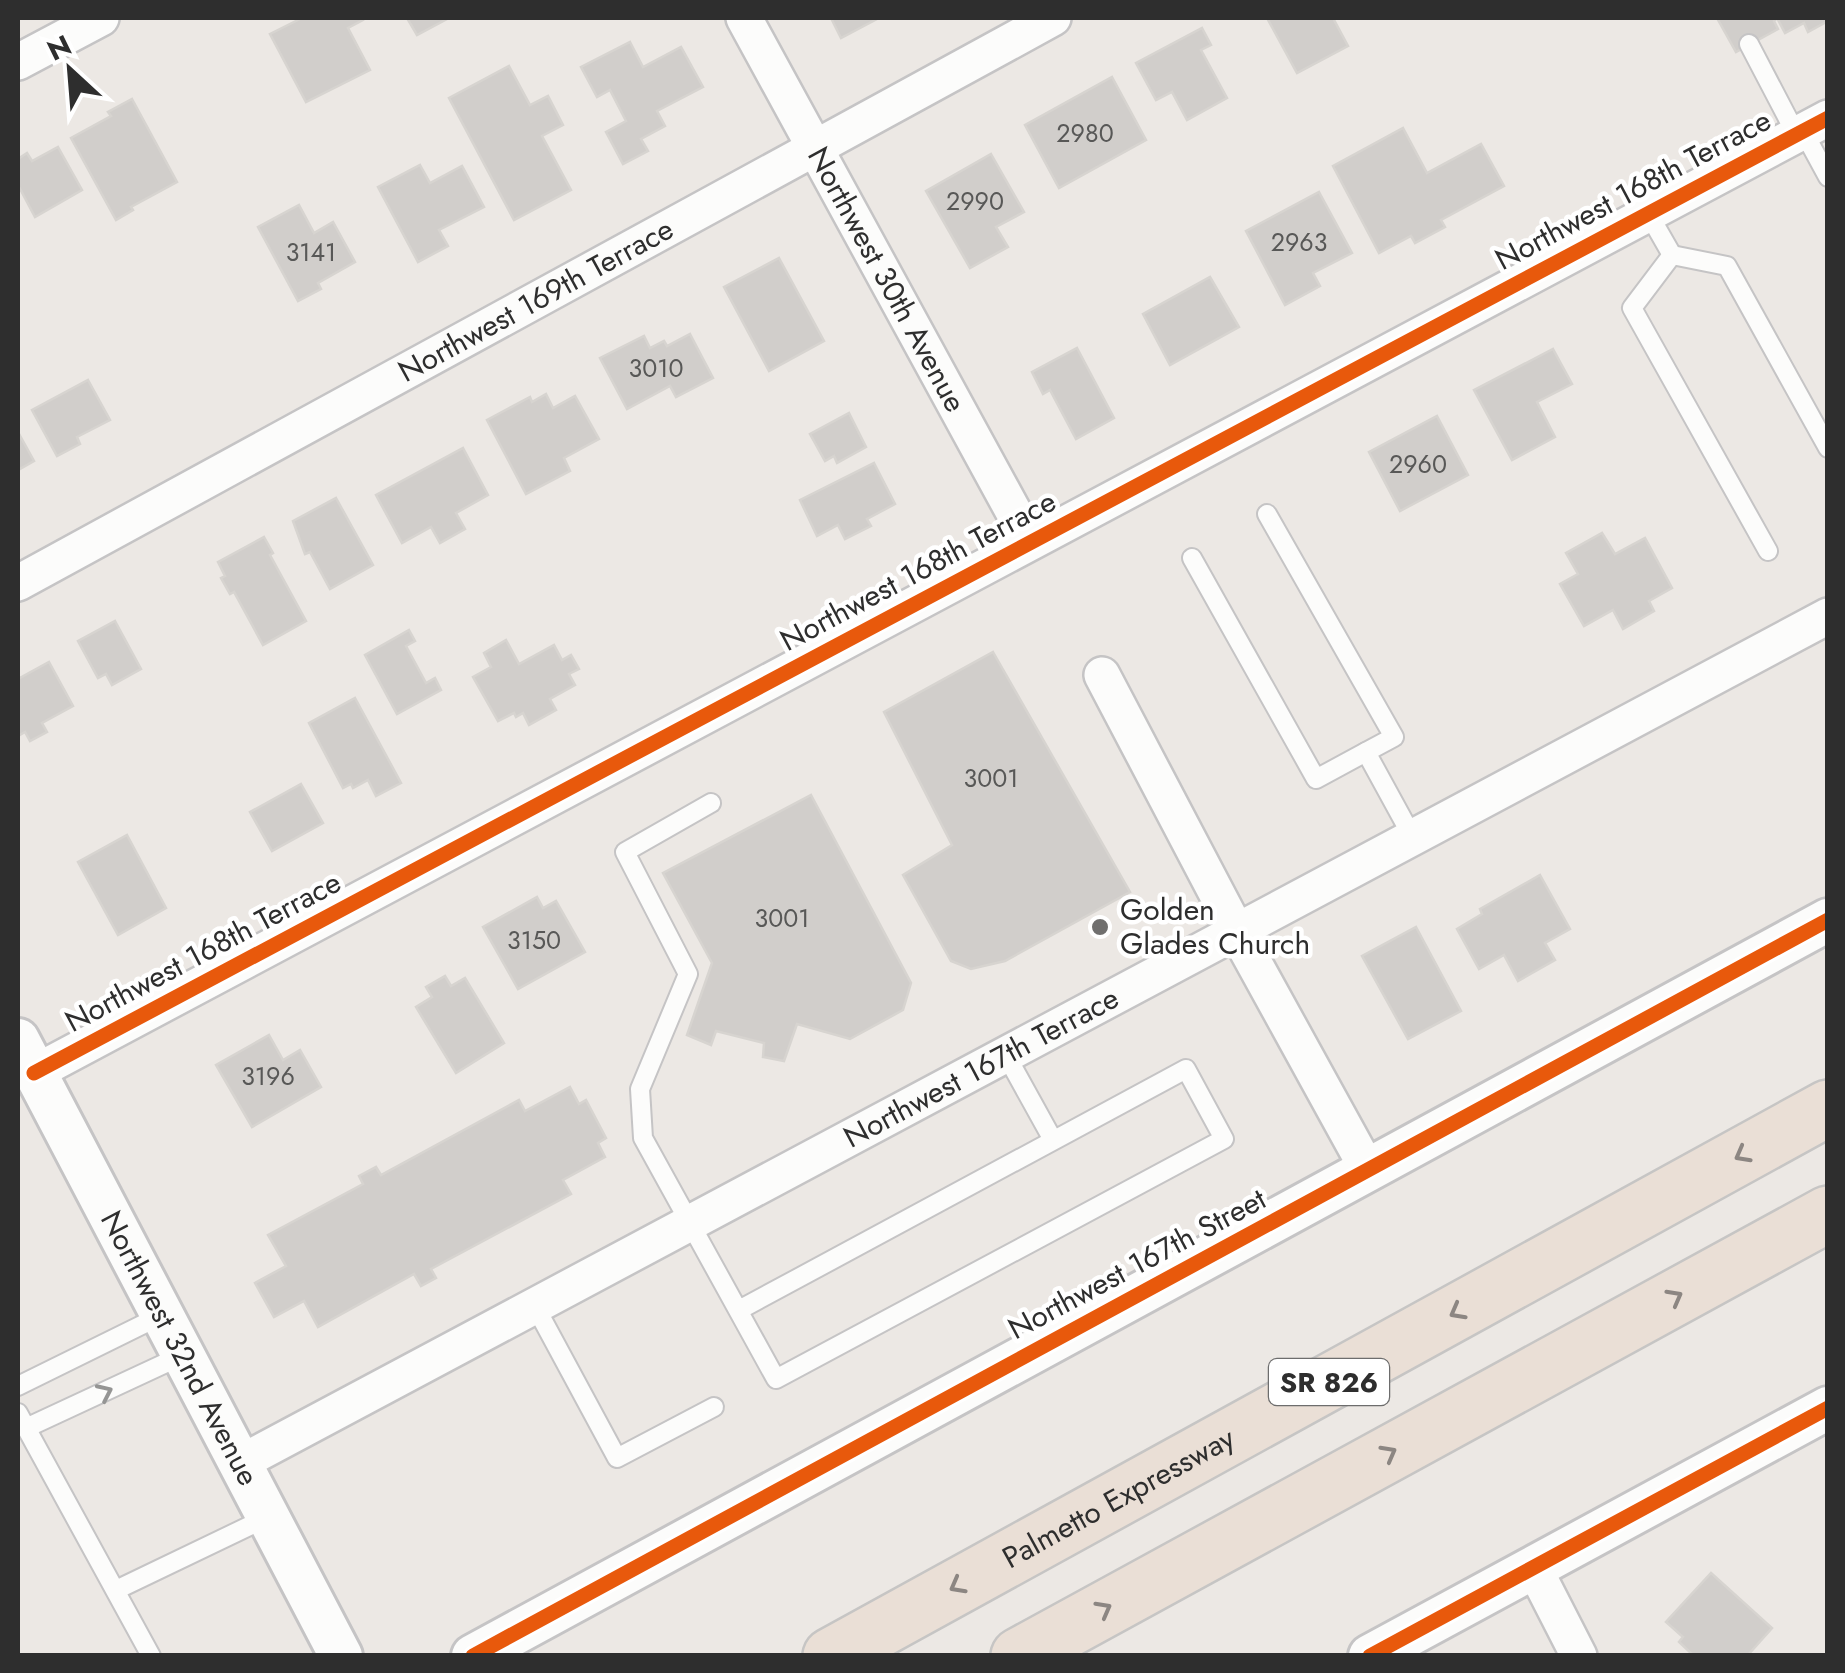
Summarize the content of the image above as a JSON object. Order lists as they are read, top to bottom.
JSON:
{
  "streets": {
    "highway": ["SR 826", "Palmetto Expressway"],
    "street": [
      "Northwest 168th Terrace",
      "Northwest 30th Avenue",
      "Northwest 169th Terrace",
      "Northwest 167th Terrace",
      "Northwest 167th Street",
      "Northwest 32nd Avenue"
    ]
  },
  "crossings": [
    ["Northwest 168th Terrace", "Northwest 30th Avenue"],
    ["Northwest 168th Terrace", "Northwest 32nd Avenue"],
    ["Northwest 30th Avenue", "Northwest 169th Terrace"],
    ["Northwest 167th Terrace", "Northwest 32nd Avenue"]
  ],
  "places": ["Golden Glades Church"],
  "house_numbers": [
    "2980",
    "2990",
    "2963",
    "3141",
    "3010",
    "2960",
    "3001",
    "3001",
    "3150",
    "3196"
  ],
  "north": "top left"
}
